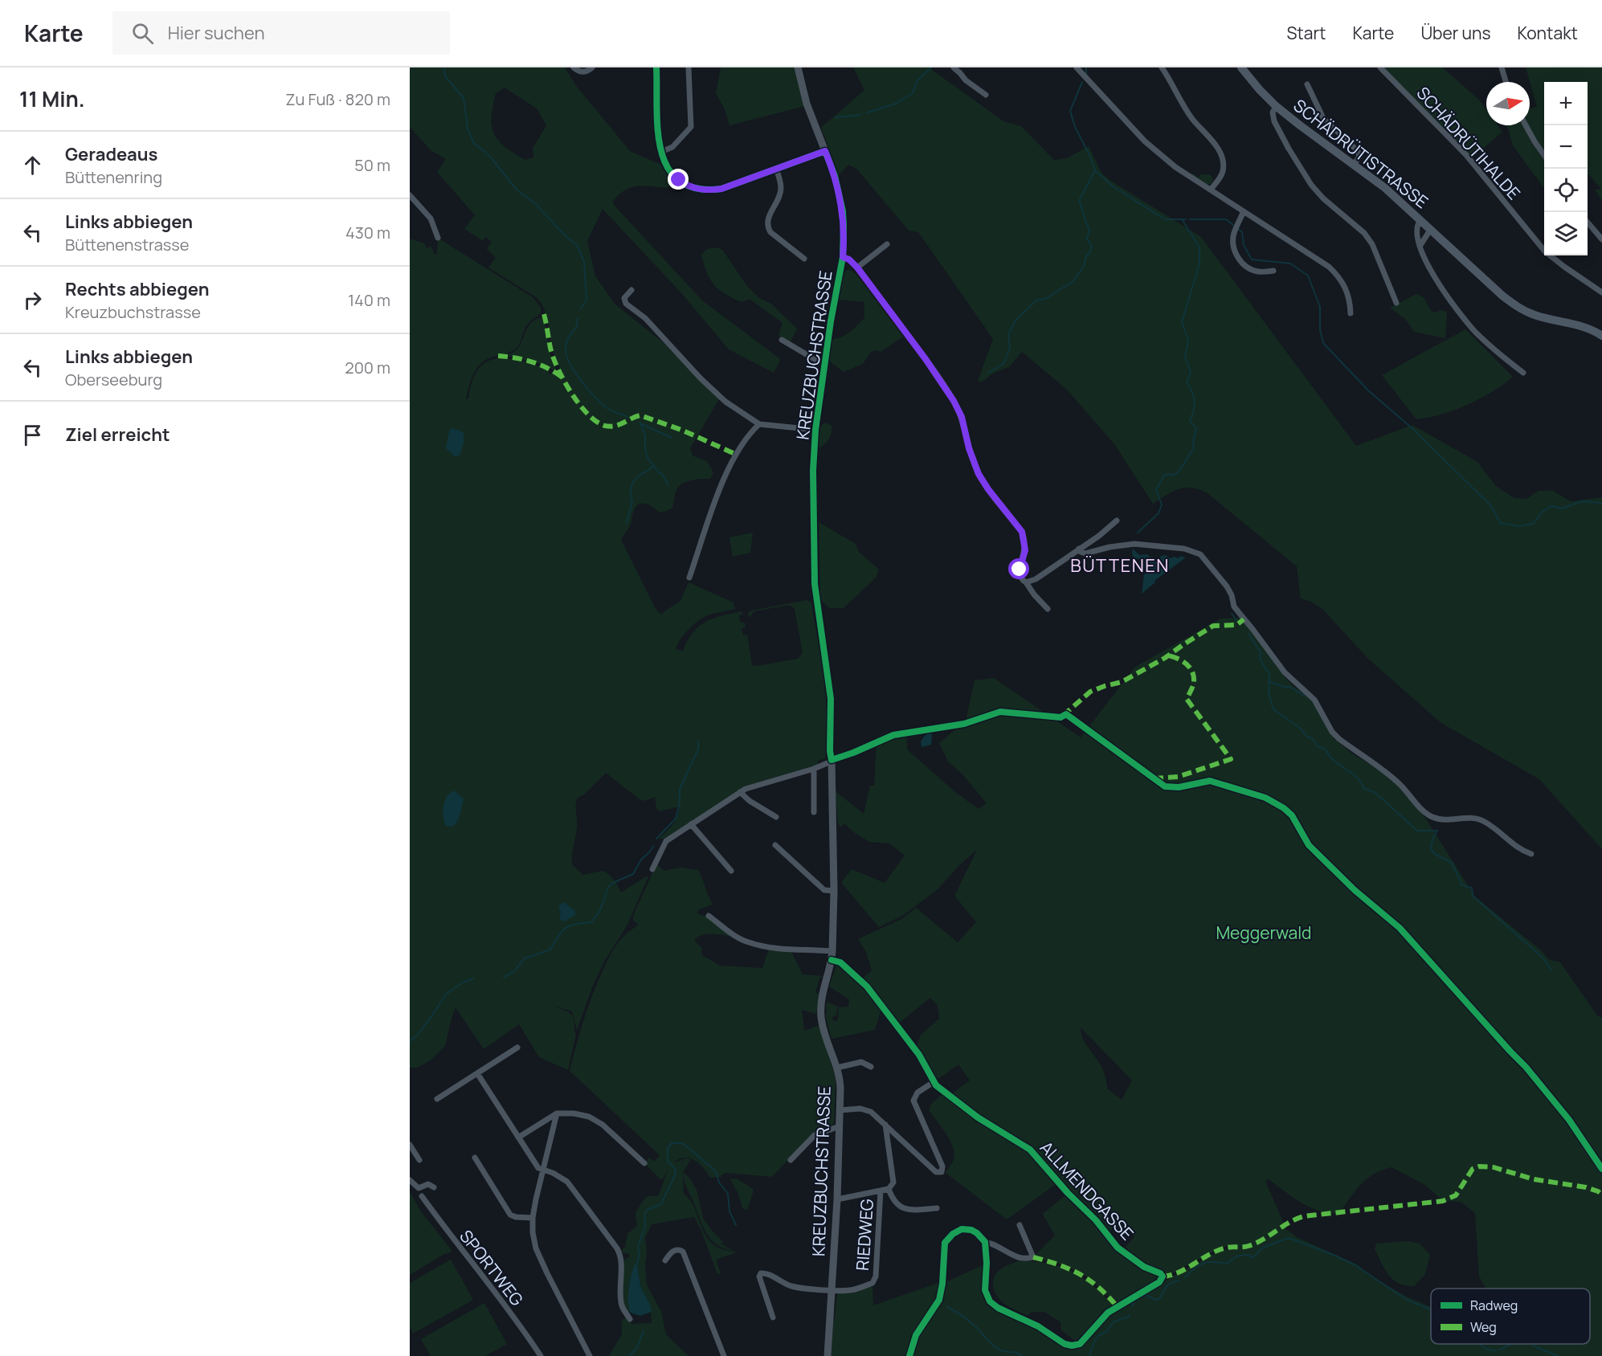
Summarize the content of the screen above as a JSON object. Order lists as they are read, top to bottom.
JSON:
{
  "streets": {
    "main road": ["SCHÄDRÜTISTRASSE"],
    "street": [
      "SCHÄDRÜTIHALDE",
      "KREUZBUCHSTRASSE",
      "ALLMENDGASSE",
      "RIEDWEG",
      "SPORTWEG"
    ]
  },
  "crossings": [
    ["KREUZBUCHSTRASSE", "ALLMENDGASSE"],
    ["KREUZBUCHSTRASSE", "RIEDWEG"]
  ],
  "districts": ["BÜTTENEN"],
  "parks": ["Meggerwald"],
  "legend": ["Radweg", "Weg"],
  "north": "right",
  "page": {
    "header": "Karte",
    "search": "Hier suchen",
    "nav": [
      "Start",
      "Karte",
      "Über uns",
      "Kontakt"
    ],
    "heading": ["11 Min.", "Zu Fuß · 820 m"],
    "map_buttons": ["+", "−"],
    "list": [
      ["Geradeaus", "Büttenenring", "50 m"],
      ["Links abbiegen", "Büttenenstrasse", "430 m"],
      ["Rechts abbiegen", "Kreuzbuchstrasse", "140 m"],
      ["Links abbiegen", "Oberseeburg", "200 m"],
      "Ziel erreicht"
    ]
  }
}
